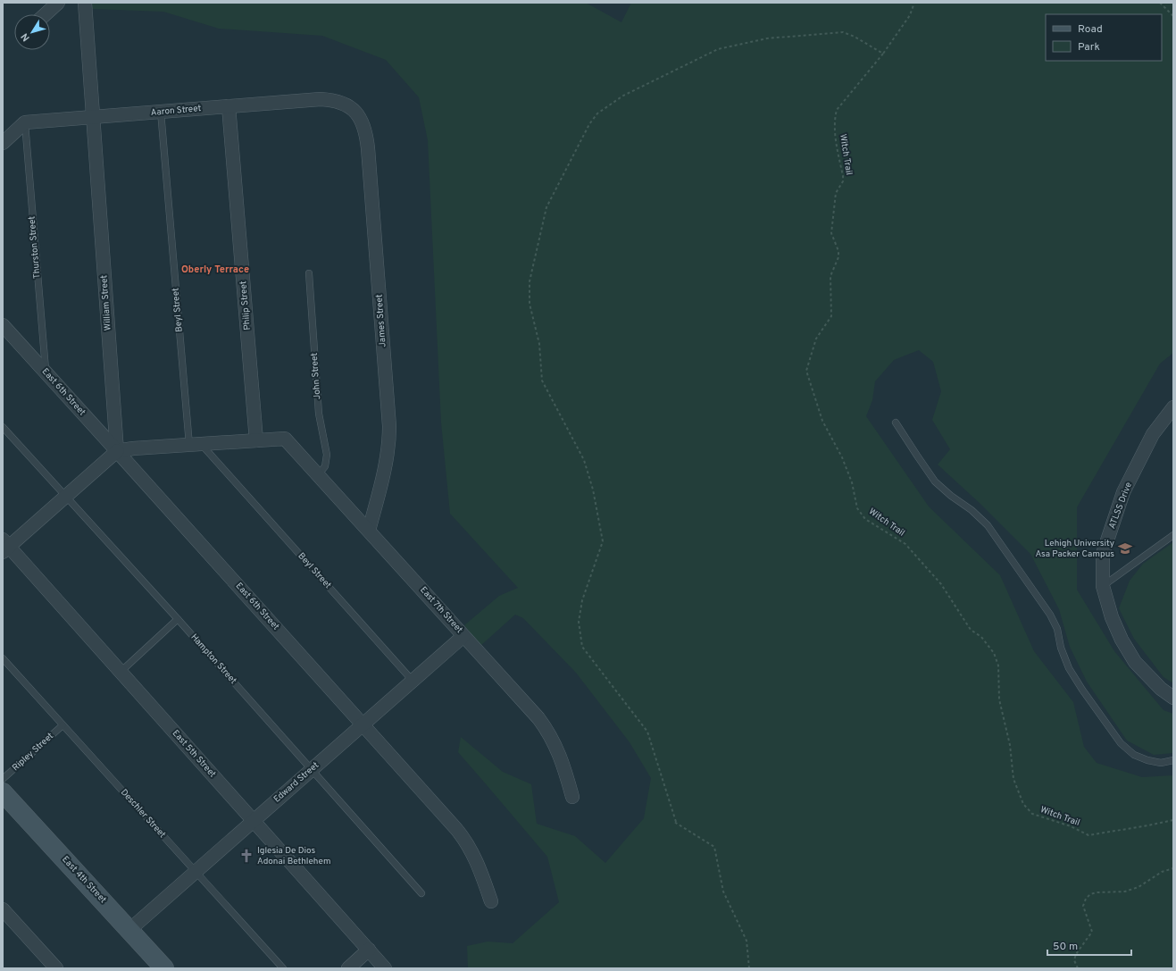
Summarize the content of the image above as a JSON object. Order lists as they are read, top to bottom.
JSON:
{
  "streets": {
    "main road": ["East 4th Street"],
    "street": [
      "Aaron Street",
      "William Street",
      "Philip Street",
      "James Street",
      "East 6th Street",
      "ATLSS Drive",
      "East 7th Street",
      "East 5th Street",
      "Edward Street"
    ],
    "lane": [
      "Thurston Street",
      "Beyl Street",
      "John Street",
      "Hampton Street",
      "Ripley Street",
      "Deschler Street"
    ],
    "path": ["Witch Trail"]
  },
  "crossings": [
    ["Aaron Street", "Thurston Street"],
    ["Aaron Street", "William Street"],
    ["Aaron Street", "Philip Street"],
    ["Aaron Street", "Beyl Street"],
    ["Aaron Street", "James Street"],
    ["Thurston Street", "East 6th Street"],
    ["William Street", "East 6th Street"],
    ["Philip Street", "East 7th Street"],
    ["Beyl Street", "Edward Street"],
    ["James Street", "East 7th Street"],
    ["John Street", "East 7th Street"],
    ["East 6th Street", "Edward Street"],
    ["East 7th Street", "Edward Street"],
    ["Hampton Street", "Edward Street"],
    ["Ripley Street", "Deschler Street"],
    ["East 5th Street", "Edward Street"],
    ["Edward Street", "Deschler Street"],
    ["Edward Street", "East 4th Street"]
  ],
  "districts": ["Oberly Terrace"],
  "places": {
    "school or university": ["Lehigh University Asa Packer Campus"],
    "church": ["Iglesia De Dios Adonai Bethlehem"]
  },
  "legend": ["Road", "Park"],
  "scale_bar": "50 m",
  "north": "bottom left"
}
